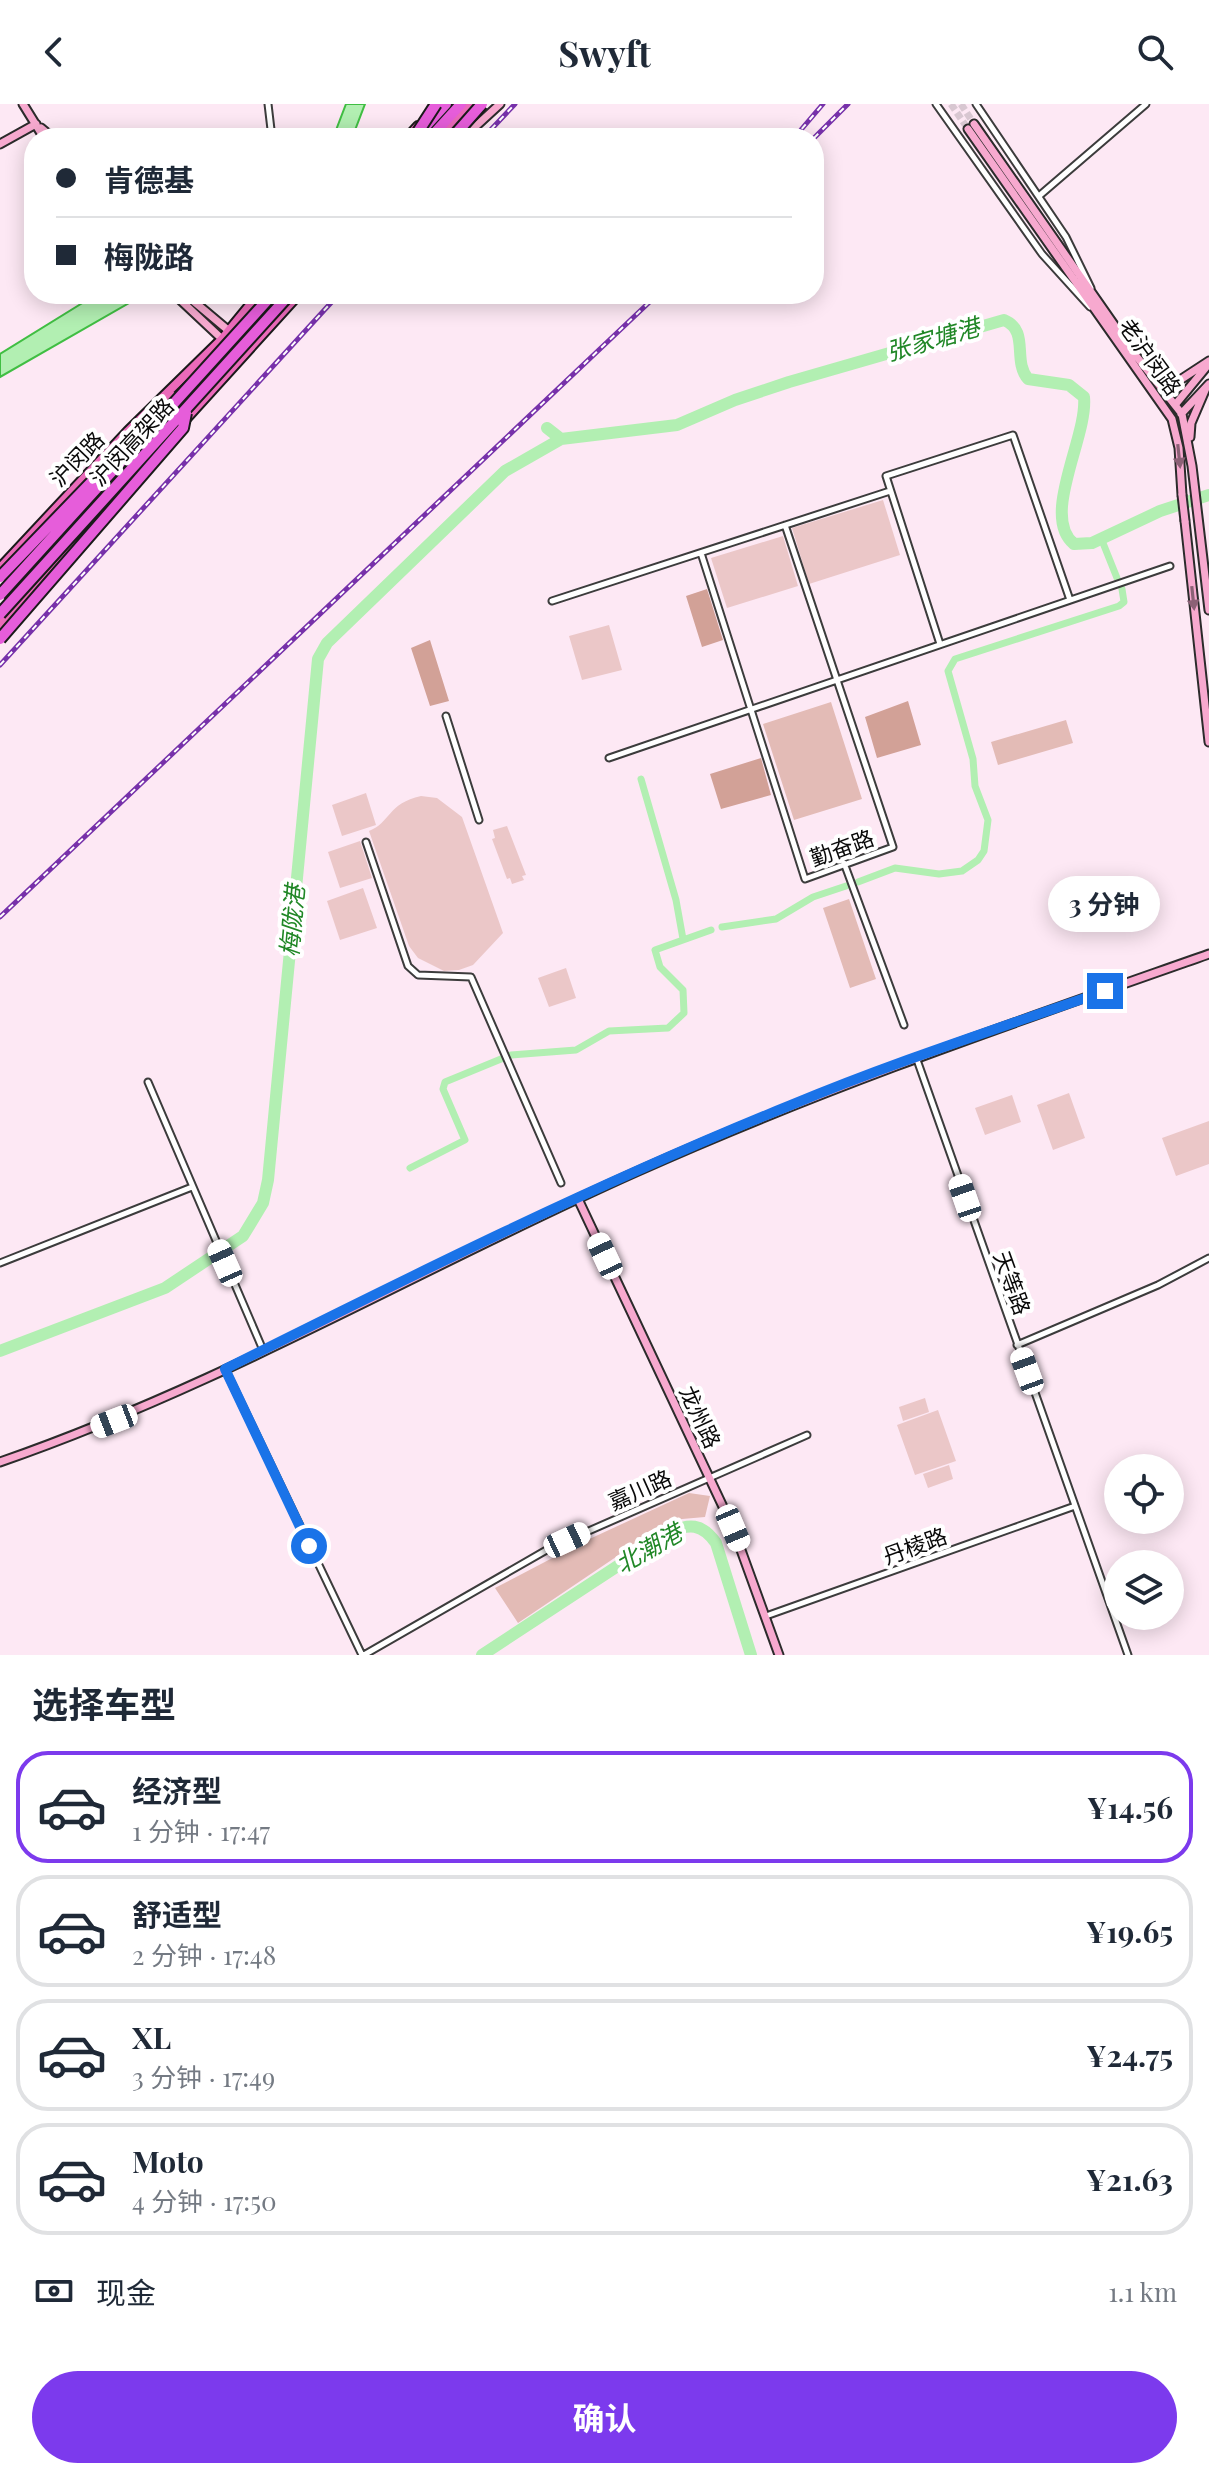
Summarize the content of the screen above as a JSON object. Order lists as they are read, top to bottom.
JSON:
{
  "streets": {
    "highway": ["沪闵高架路"],
    "main road": ["沪闵路"],
    "street": [
      "老沪闵路",
      "勤奋路",
      "天等路",
      "龙州路",
      "嘉川路",
      "丹棱路"
    ]
  },
  "crossings": [
    ["沪闵高架路", "沪闵路"],
    ["天等路", "丹棱路"],
    ["龙州路", "嘉川路"],
    ["龙州路", "丹棱路"]
  ],
  "water": ["张家塘港", "梅陇港", "北潮港"],
  "page": {
    "header": "Swyft",
    "banner": ["肯德基", "梅陇路"],
    "bubble": "3 分钟",
    "heading": "选择车型",
    "list": [
      {
        "name": "经济型",
        "note": "1 分钟 · 17:47",
        "value": "¥14.56"
      },
      {
        "name": "舒适型",
        "note": "2 分钟 · 17:48",
        "value": "¥19.65"
      },
      {
        "name": "XL",
        "note": "3 分钟 · 17:49",
        "value": "¥24.75"
      },
      {
        "name": "Moto",
        "note": "4 分钟 · 17:50",
        "value": "¥21.63"
      }
    ],
    "pay": ["现金", "1.1 km"],
    "buttons": "确认"
  }
}
